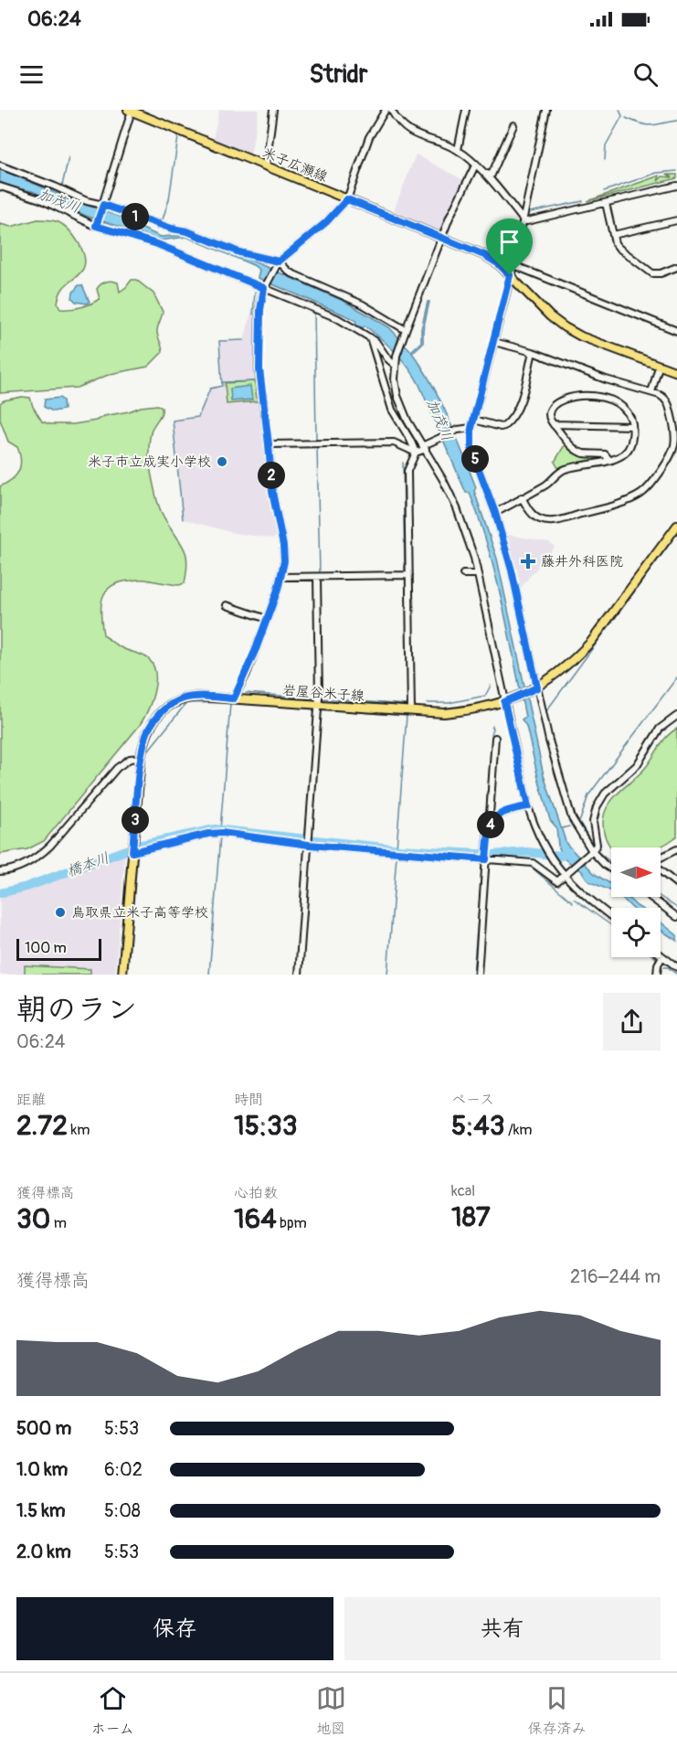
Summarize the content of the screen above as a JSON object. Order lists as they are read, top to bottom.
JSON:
{
  "streets": {
    "main road": ["米子広瀬線", "岩屋谷米子線"]
  },
  "water": ["加茂川", "橋本川"],
  "places": {
    "other": ["米子市立成実小学校", "鳥取県立米子高等学校"],
    "health": ["藤井外科医院"]
  },
  "scale_bar": "100 m",
  "north": "right",
  "page": {
    "status": "06:24",
    "header": "Stridr",
    "pins": [
      "1",
      "5",
      "2",
      "3",
      "4"
    ],
    "scale": "100 m",
    "heading": ["朝のラン", "06:24"],
    "stats": [
      ["距離", "2.72 km"],
      ["時間", "15:33"],
      ["ペース", "5:43 /km"],
      ["獲得標高", "30 m"],
      ["心拍数", "164 bpm"],
      ["kcal", "187"]
    ],
    "chart": ["獲得標高", "216–244 m"],
    "list": [
      {
        "name": "500 m",
        "note": "5:53"
      },
      {
        "name": "1.0 km",
        "note": "6:02"
      },
      {
        "name": "1.5 km",
        "note": "5:08"
      },
      {
        "name": "2.0 km",
        "note": "5:53"
      }
    ],
    "buttons": ["保存", "共有"],
    "tabs": ["ホーム", "地図", "保存済み"]
  }
}
